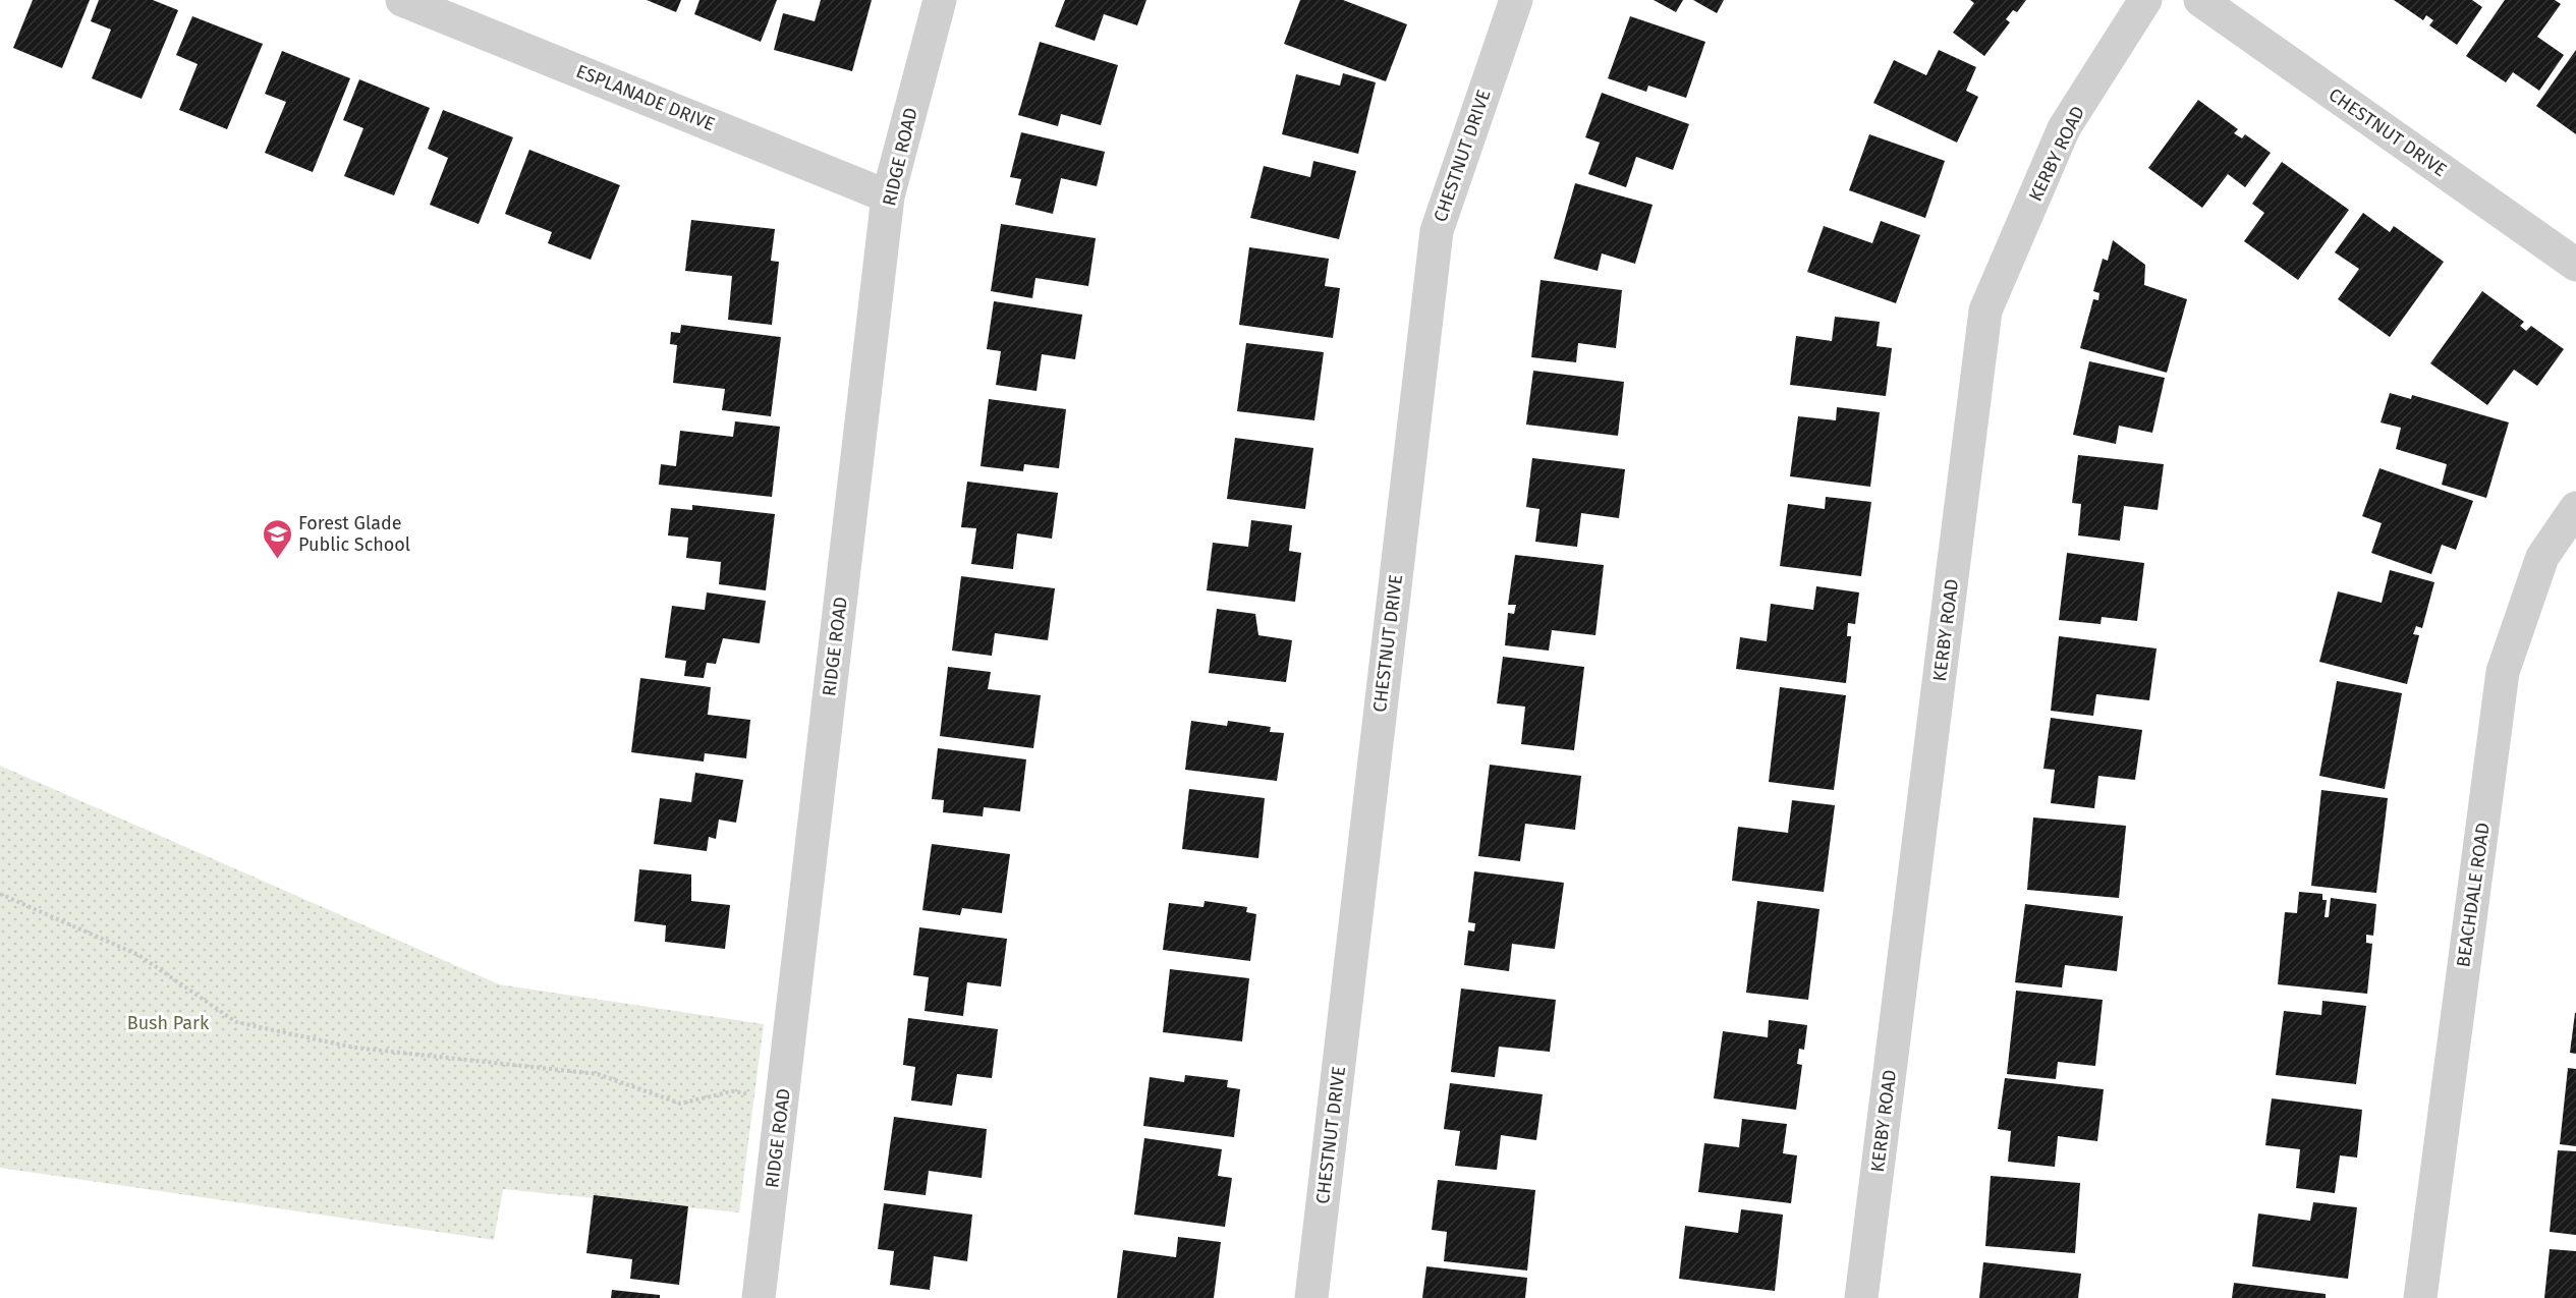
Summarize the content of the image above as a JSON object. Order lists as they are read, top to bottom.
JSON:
{
  "streets": {
    "street": [
      "ESPLANADE DRIVE",
      "CHESTNUT DRIVE",
      "KERBY ROAD",
      "RIDGE ROAD",
      "BEACHDALE ROAD"
    ]
  },
  "crossings": [
    ["ESPLANADE DRIVE", "RIDGE ROAD"]
  ],
  "parks": ["Bush Park"],
  "places": {
    "school or university": ["Forest Glade Public School"]
  }
}
